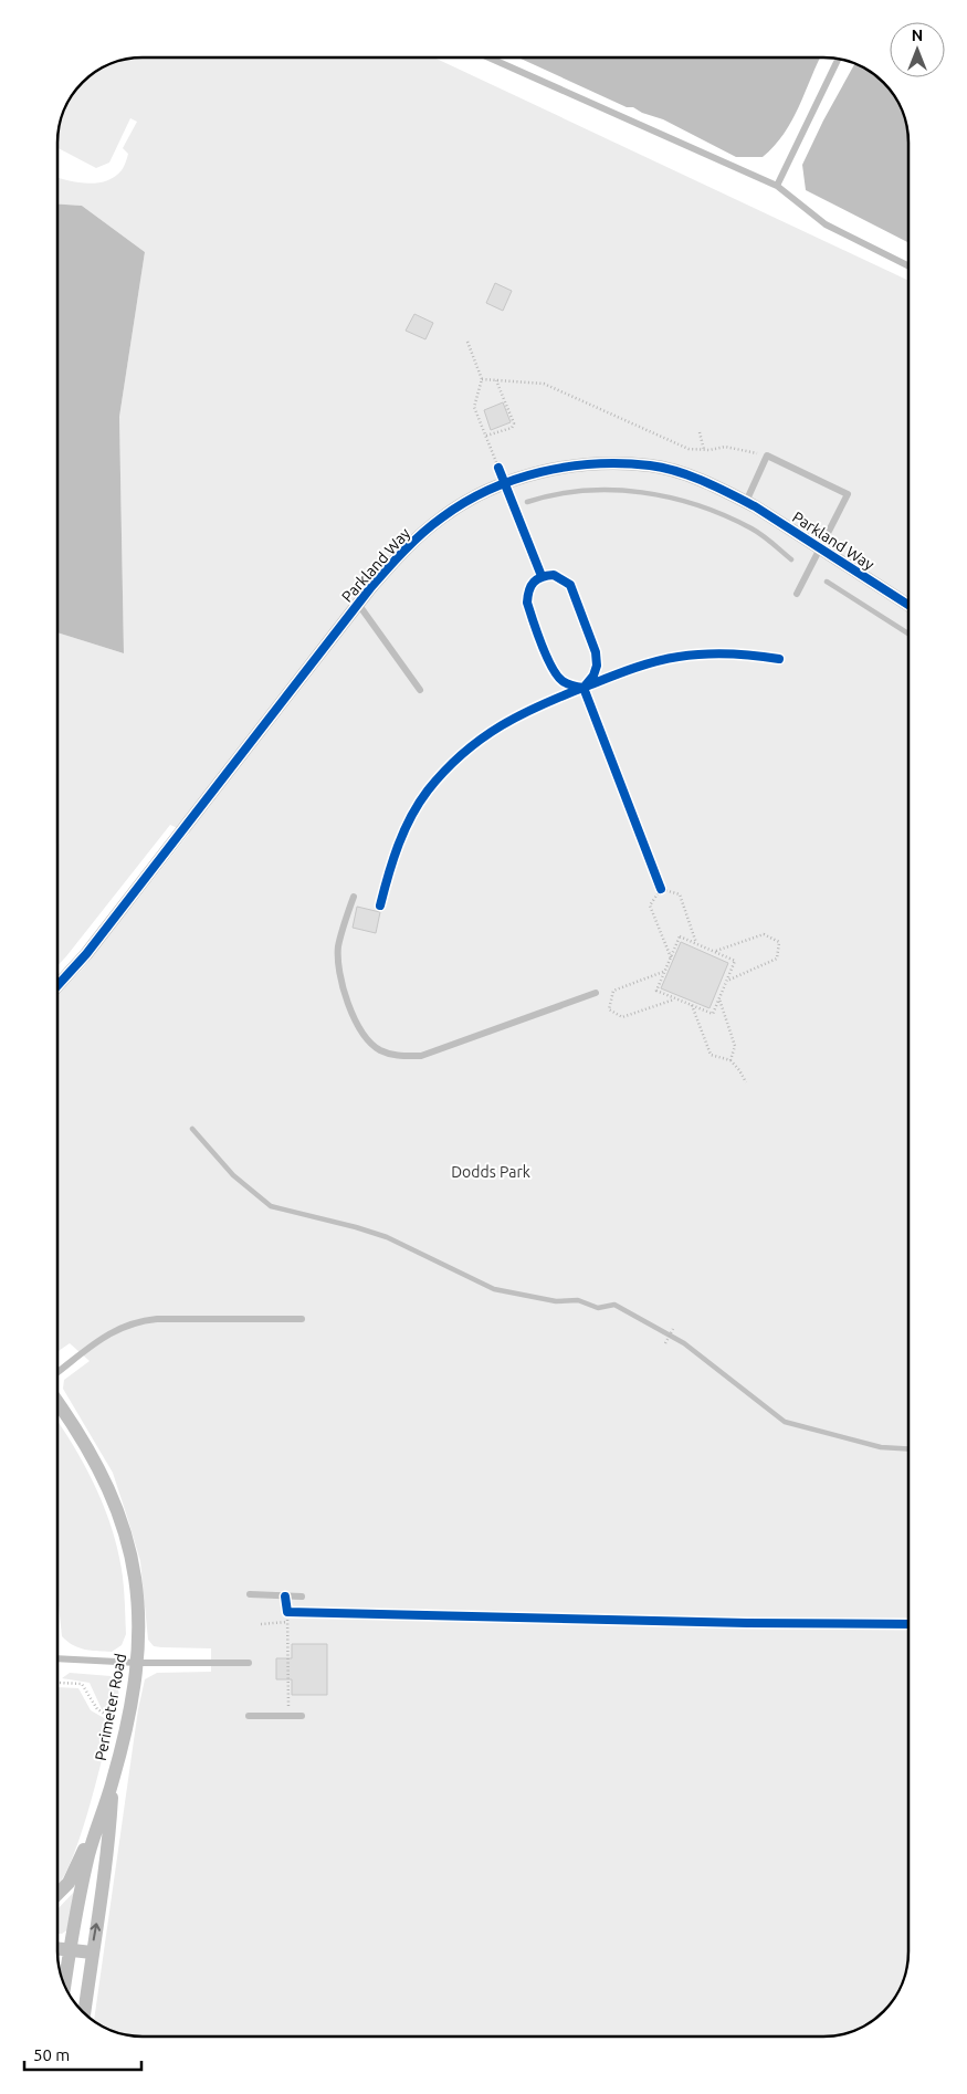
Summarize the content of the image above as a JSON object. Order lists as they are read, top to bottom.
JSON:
{
  "streets": {
    "street": ["Parkland Way", "Perimeter Road"]
  },
  "parks": ["Dodds Park"],
  "scale_bar": "50 m",
  "north": "top"
}
